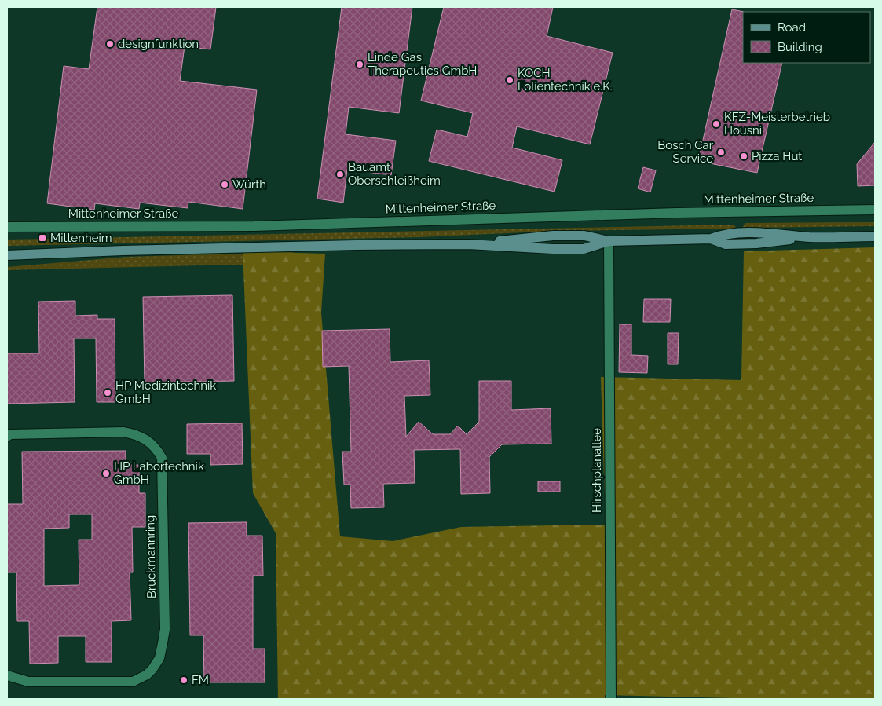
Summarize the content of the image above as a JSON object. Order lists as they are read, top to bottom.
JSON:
{
  "streets": {
    "street": ["Mittenheimer Straße", "Hirschplanallee", "Bruckmannring"]
  },
  "places": {
    "other": [
      "designfunktion",
      "Linde Gas Therapeutics GmbH",
      "KOCH Folientechnik e.K.",
      "KFZ-Meisterbetrieb Housni",
      "Bosch Car Service",
      "Pizza Hut",
      "Bauamt Oberschleißheim",
      "Würth",
      "HP Medizintechnik GmbH",
      "HP Labortechnik GmbH",
      "FM"
    ],
    "transit": ["Mittenheim"]
  },
  "legend": ["Road", "Building"]
}
